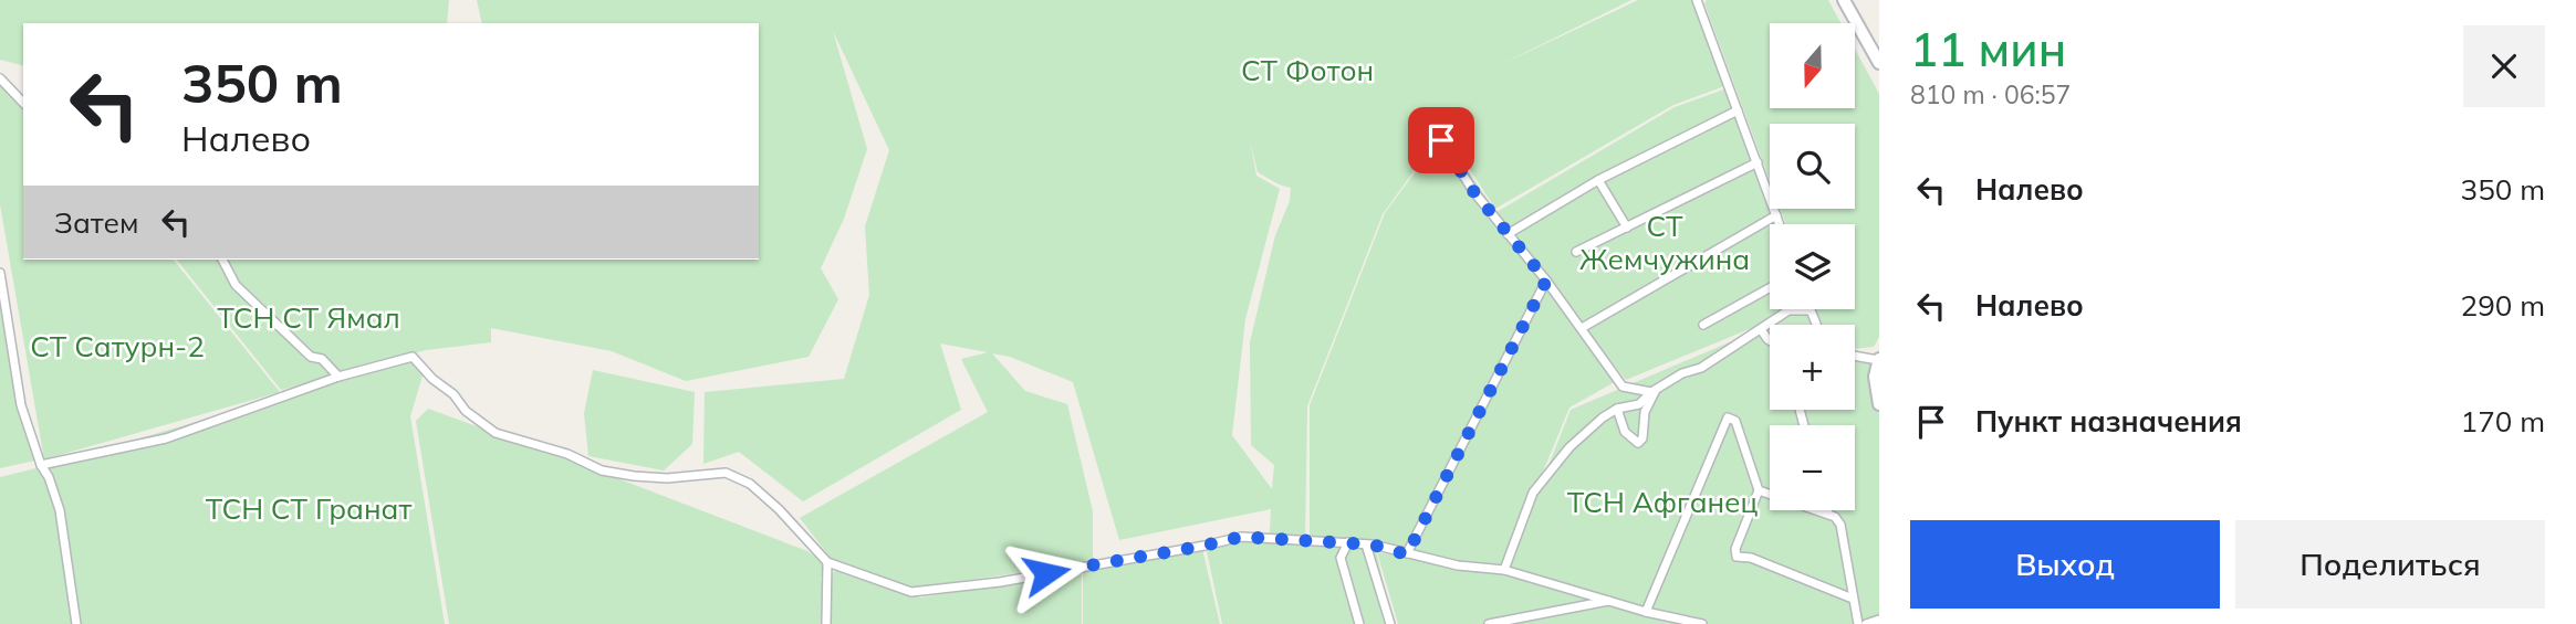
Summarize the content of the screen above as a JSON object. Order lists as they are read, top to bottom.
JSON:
{
  "parks": [
    "СТ Фотон",
    "СТ Жемчужина",
    "ТСН СТ Ямал",
    "СТ Сатурн-2",
    "ТСН Афганец",
    "ТСН СТ Гранат"
  ],
  "north": "bottom",
  "page": {
    "heading": ["11 мин", "810 m · 06:57"],
    "map_buttons": ["+", "−"],
    "turn": ["350 m", "Налево"],
    "list": [
      {
        "name": "Налево",
        "value": "350 m"
      },
      {
        "name": "Налево",
        "value": "290 m"
      },
      {
        "name": "Пункт назначения",
        "value": "170 m"
      }
    ],
    "then": "Затем",
    "buttons": ["Выход", "Поделиться"]
  }
}
